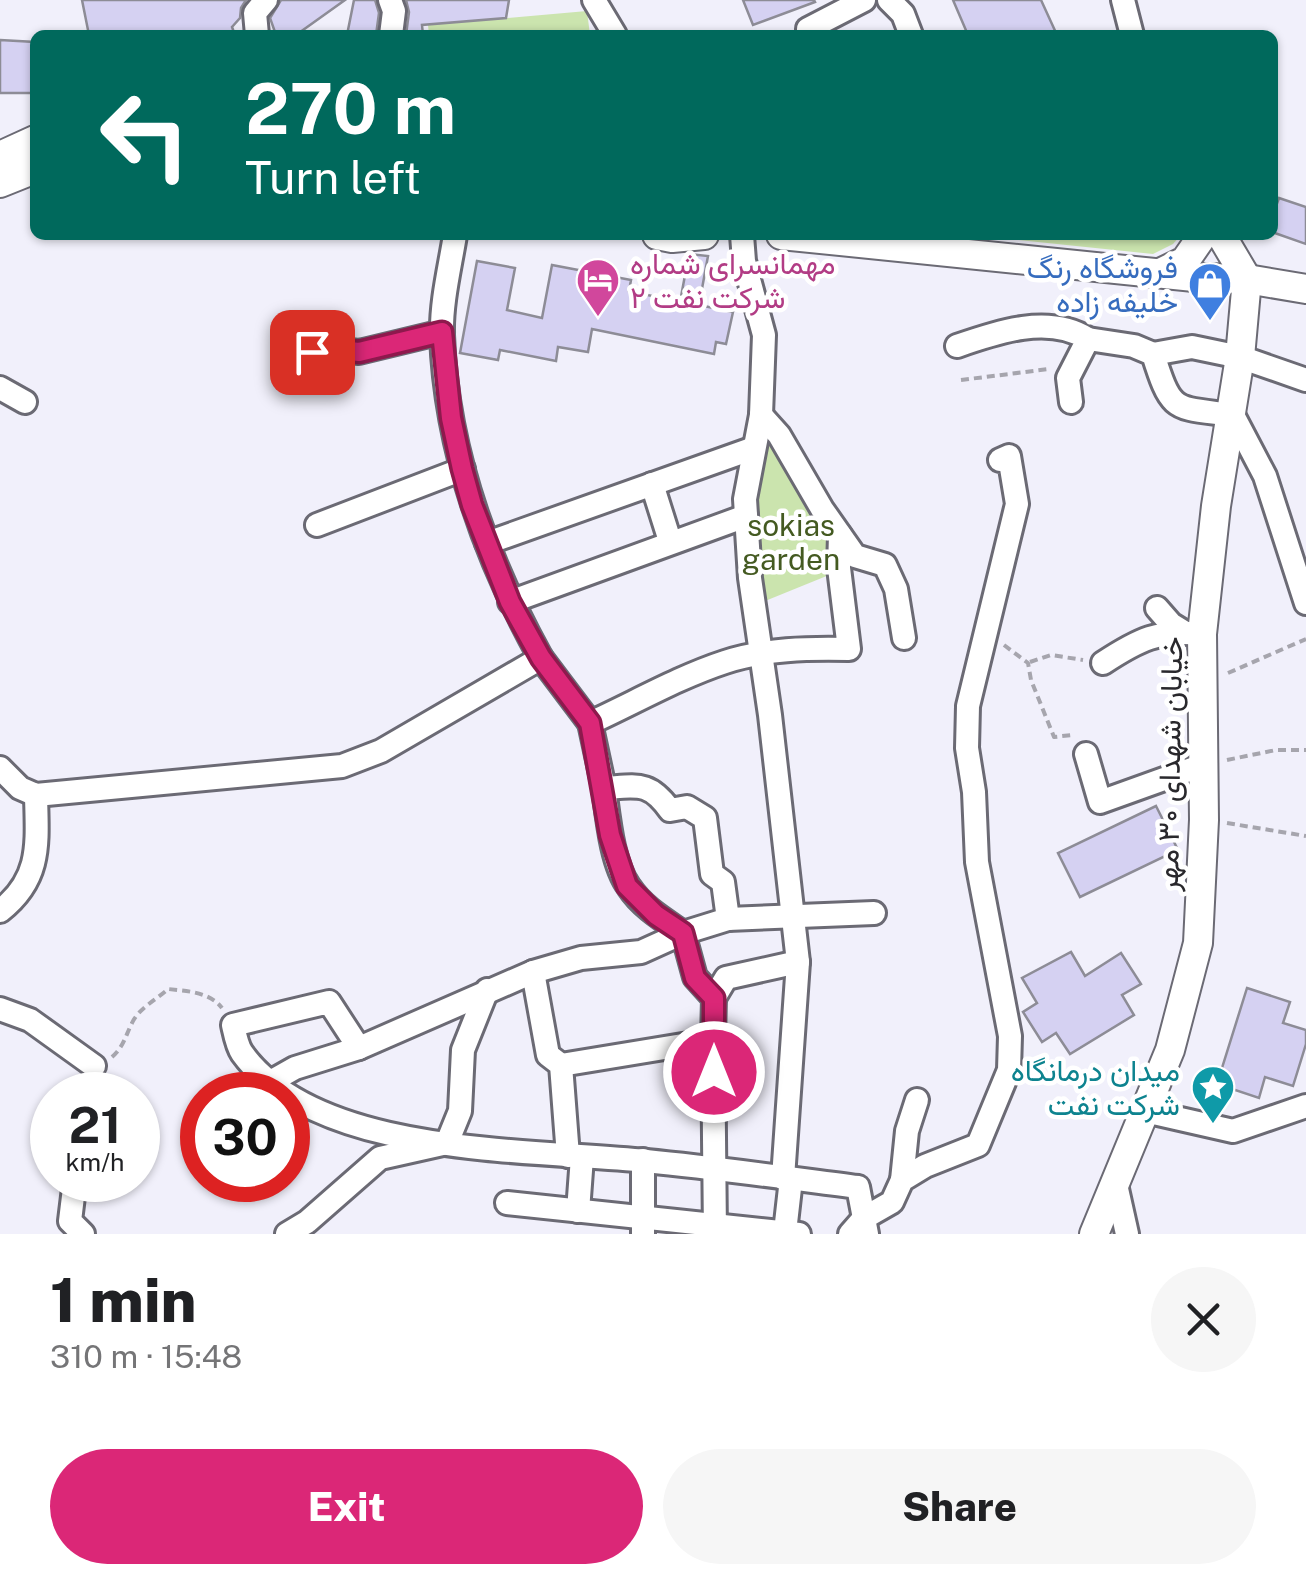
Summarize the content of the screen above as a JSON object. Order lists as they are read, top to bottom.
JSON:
{
  "streets": {
    "main road": ["خیابان شهدای ۳۰ مهر"]
  },
  "parks": ["sokias garden"],
  "places": {
    "hotel": ["مهمانسرای شماره ۲ شرکت نفت"],
    "shop": ["فروشگاه رنگ خلیفه زاده"],
    "place": ["میدان درمانگاه شرکت نفت"]
  },
  "page": {
    "turn": ["270 m", "Turn left"],
    "speed": "21 km/h",
    "limit": "30",
    "heading": ["1 min", "310 m · 15:48"],
    "buttons": ["Exit", "Share"]
  }
}
